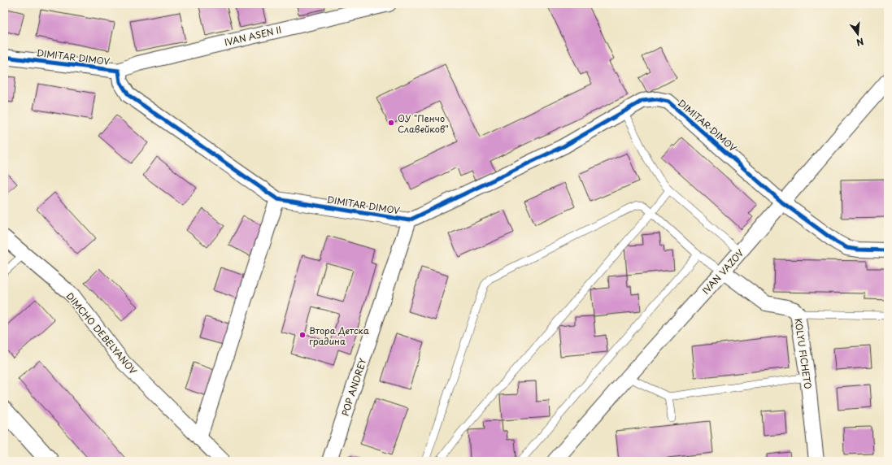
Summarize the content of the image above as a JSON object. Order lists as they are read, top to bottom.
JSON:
{
  "streets": {
    "street": [
      "IVAN ASEN II",
      "DIMITAR DIMOV",
      "IVAN VAZOV",
      "DIMCHO DEBELYANOV",
      "KOLYU FICHETO",
      "POP ANDREY"
    ]
  },
  "crossings": [
    ["IVAN ASEN II", "DIMITAR DIMOV"],
    ["DIMITAR DIMOV", "IVAN VAZOV"],
    ["DIMITAR DIMOV", "POP ANDREY"],
    ["IVAN VAZOV", "KOLYU FICHETO"]
  ],
  "places": ["ОУ \"Пенчо Славейков\"", "Втора Детска градина"],
  "north": "bottom"
}
